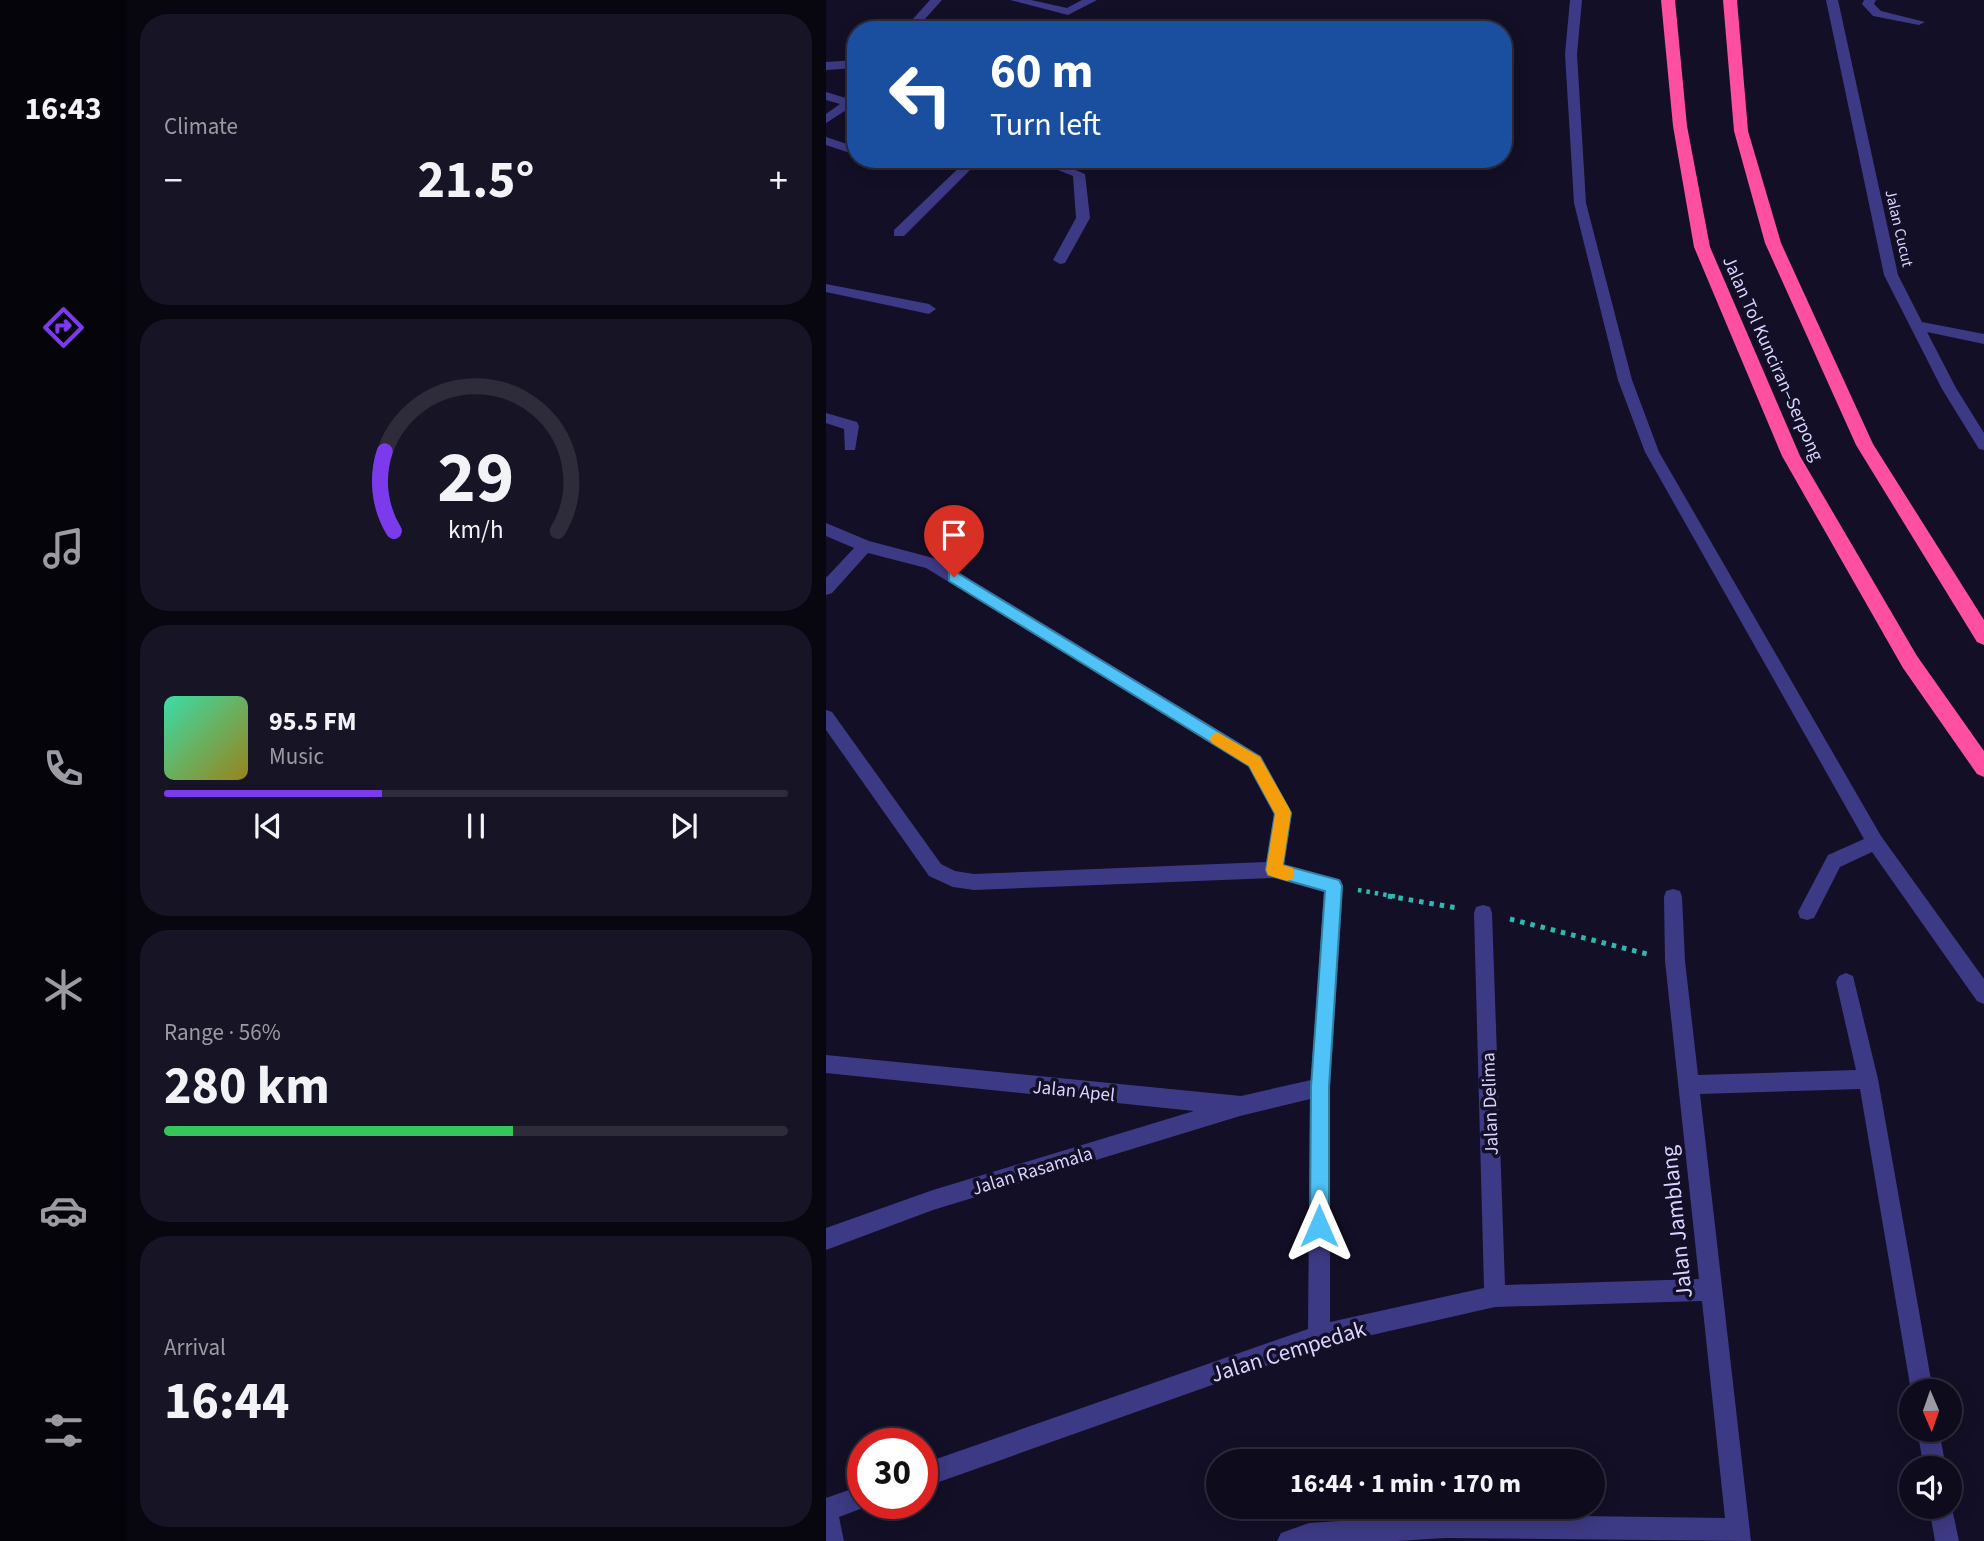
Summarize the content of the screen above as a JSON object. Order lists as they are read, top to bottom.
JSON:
{
  "streets": {
    "highway": ["Jalan Tol Kunciran–Serpong"],
    "street": [
      "Jalan Cucut",
      "Jalan Apel",
      "Jalan Delima",
      "Jalan Rasamala",
      "Jalan Jamblang",
      "Jalan Cempedak"
    ]
  },
  "crossings": [
    ["Jalan Apel", "Jalan Rasamala"],
    ["Jalan Delima", "Jalan Cempedak"],
    ["Jalan Jamblang", "Jalan Cempedak"]
  ],
  "north": "bottom",
  "page": {
    "tabs": "16:43",
    "tile": [
      "Climate",
      ["Range · 56%", "280 km"],
      ["Arrival", "16:44"]
    ],
    "turn": ["60 m", "Turn left"],
    "heat": ["−", "21.5°", "+"],
    "song": ["95.5 FM", "Music"],
    "limit": "30",
    "trip": "16:44 · 1 min · 170 m",
    "gauge": ["29", "km/h"]
  }
}
